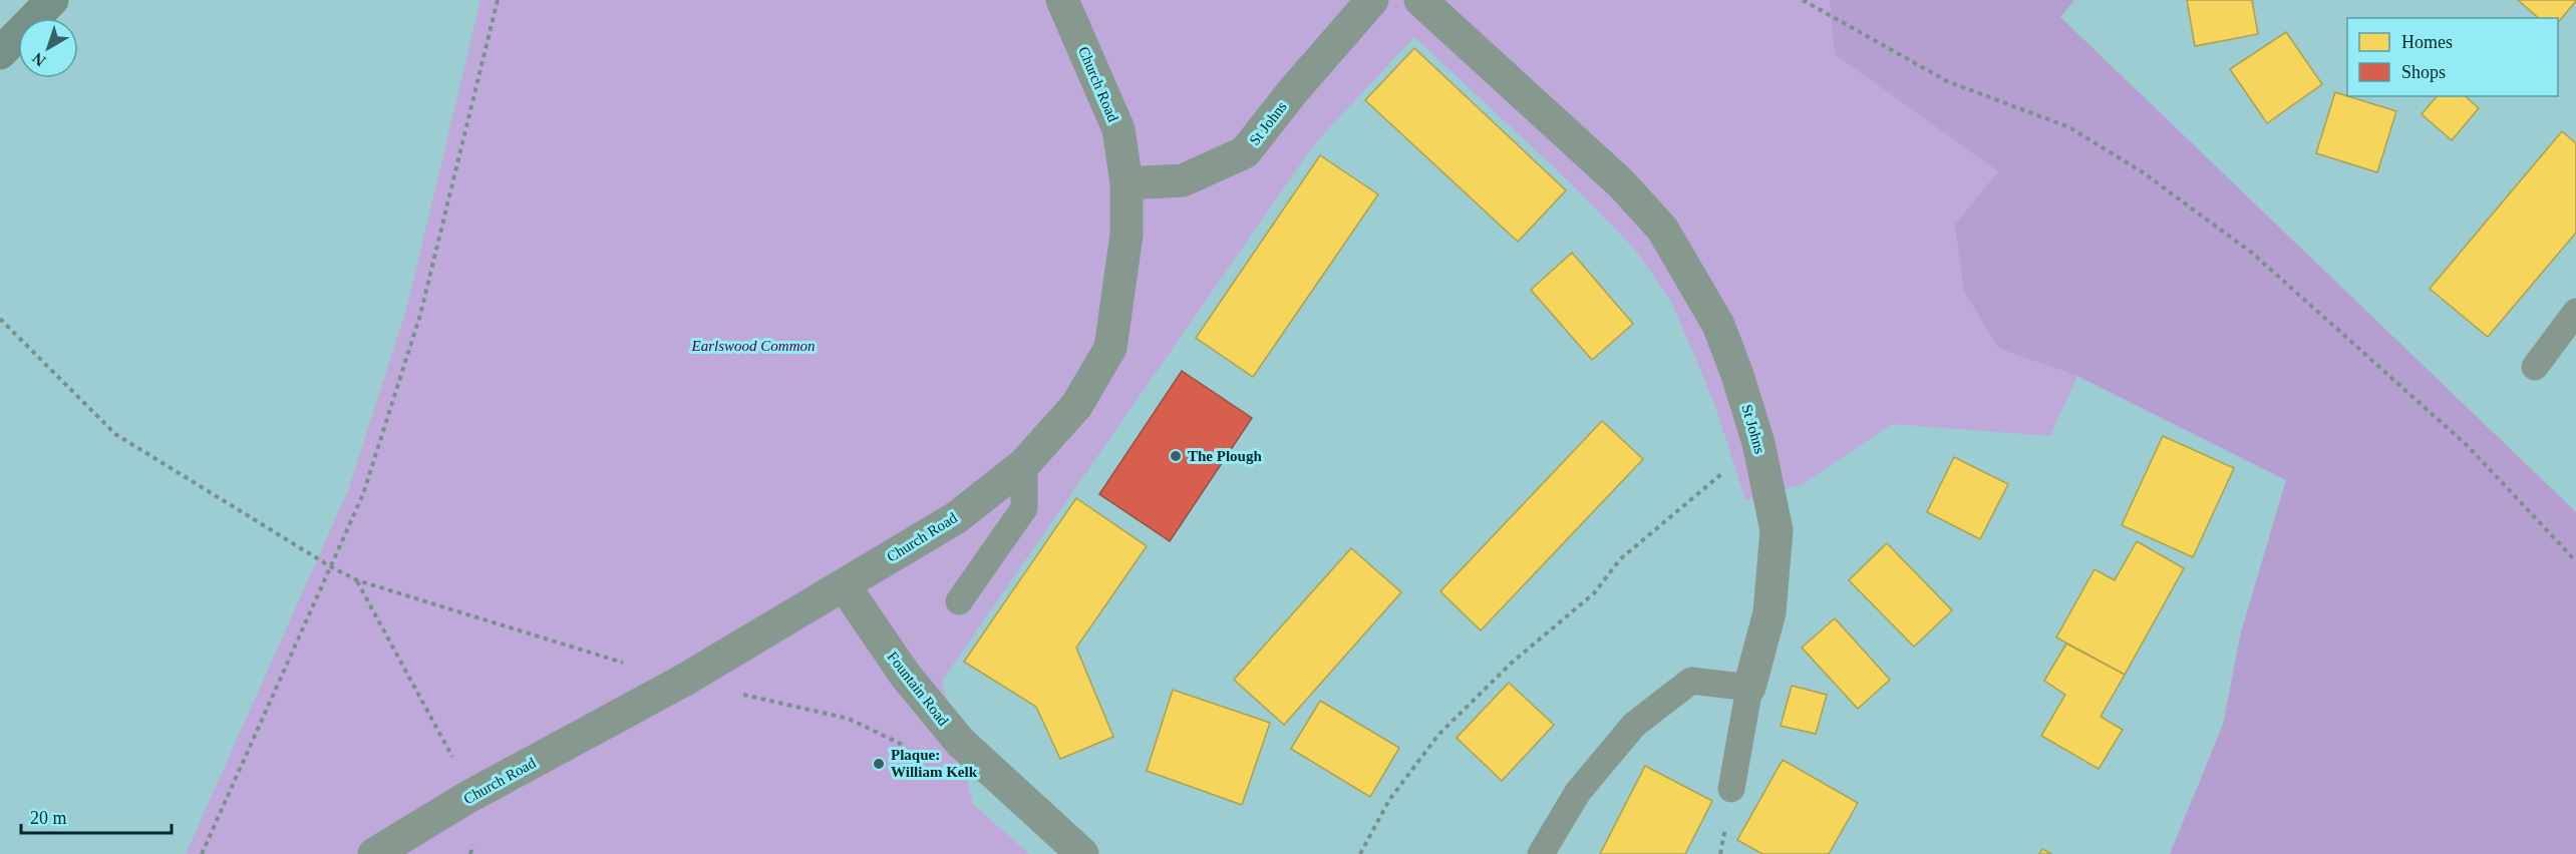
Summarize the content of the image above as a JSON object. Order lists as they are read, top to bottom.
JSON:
{
  "streets": {
    "street": ["Church Road", "St Johns", "Fountain Road"]
  },
  "crossings": [
    ["Church Road", "St Johns"],
    ["Church Road", "Fountain Road"]
  ],
  "parks": ["Earlswood Common"],
  "places": ["The Plough", "Plaque: William Kelk"],
  "legend": ["Homes", "Shops"],
  "scale_bar": "20 m",
  "north": "bottom left"
}
